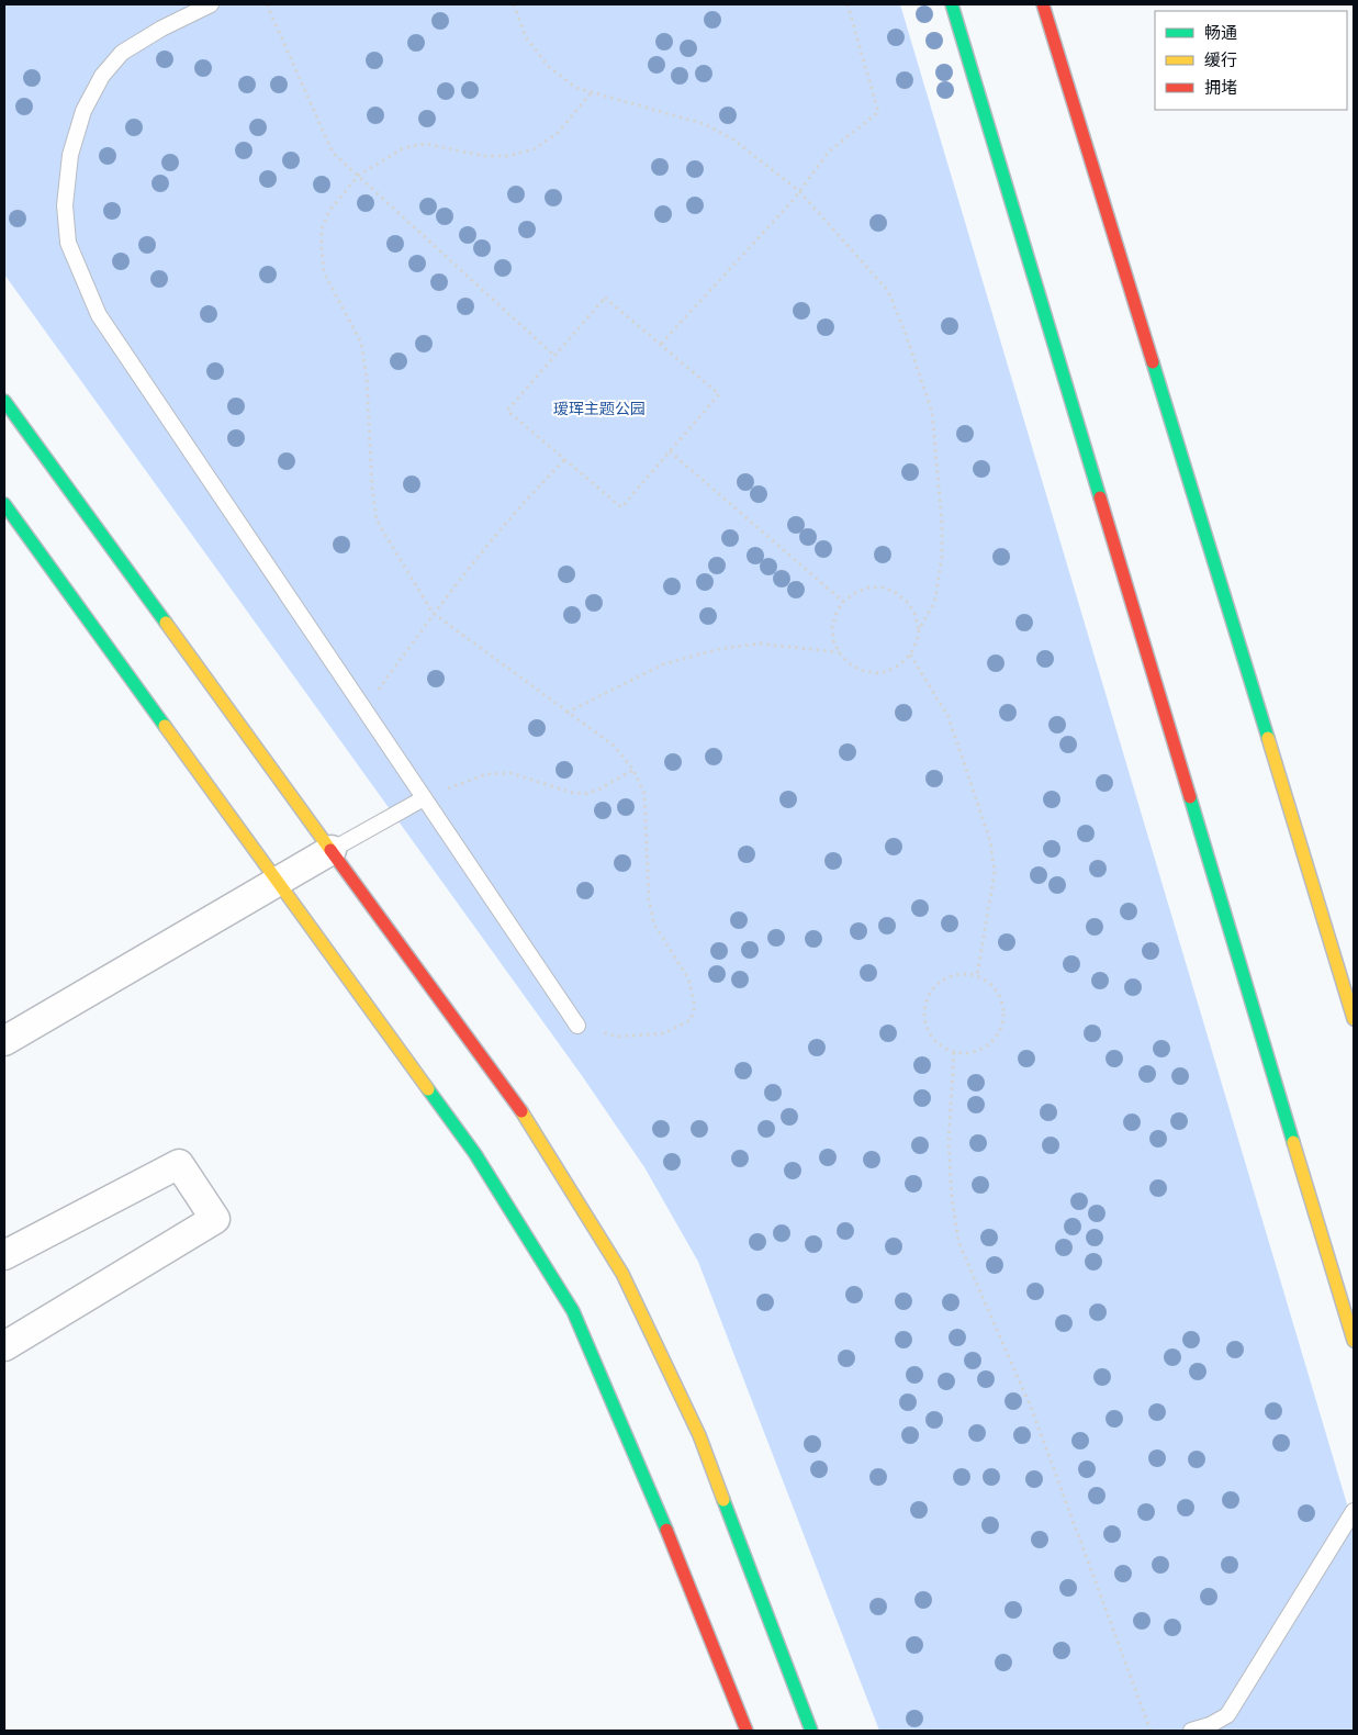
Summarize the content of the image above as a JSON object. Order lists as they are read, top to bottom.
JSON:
{
  "parks": ["瑷珲主题公园"],
  "legend": ["畅通", "缓行", "拥堵"]
}
